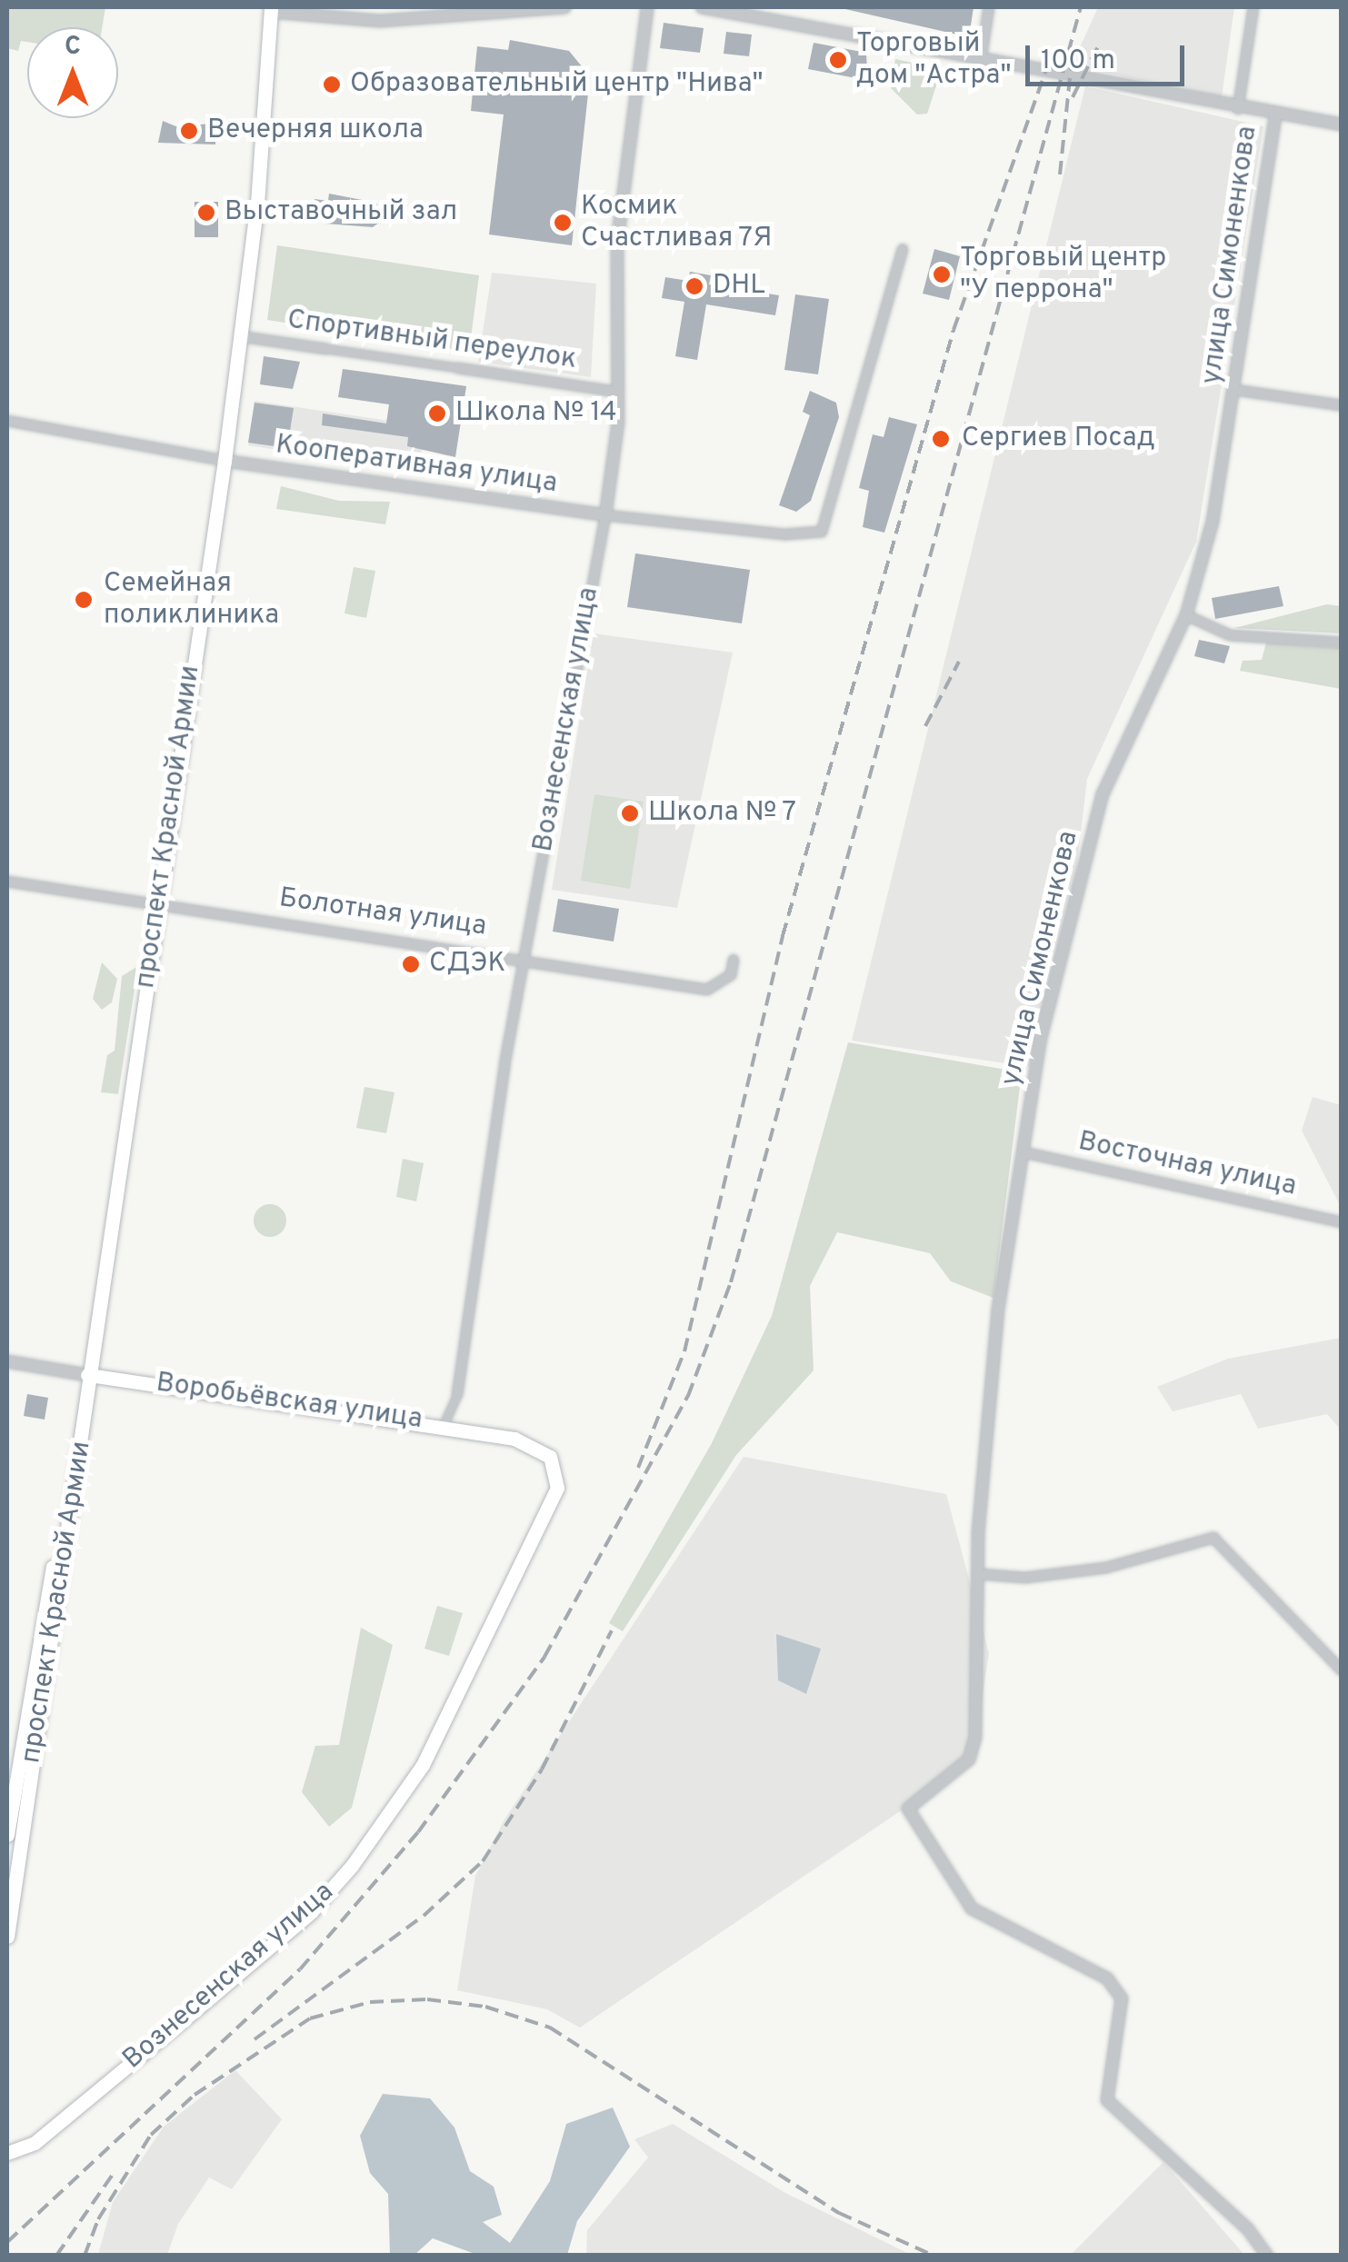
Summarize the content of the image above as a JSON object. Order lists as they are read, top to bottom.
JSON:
{
  "streets": {
    "main road": ["Вознесенская улица", "проспект Красной Армии", "Воробьёвская улица"],
    "street": [
      "улица Симоненкова",
      "Спортивный переулок",
      "Кооперативная улица",
      "Болотная улица",
      "Восточная улица"
    ]
  },
  "crossings": [
    ["улица Симоненкова", "Восточная улица"],
    ["Спортивный переулок", "Вознесенская улица"],
    ["Спортивный переулок", "проспект Красной Армии"],
    ["Кооперативная улица", "Вознесенская улица"],
    ["Кооперативная улица", "проспект Красной Армии"],
    ["Вознесенская улица", "Болотная улица"],
    ["Вознесенская улица", "Воробьёвская улица"],
    ["проспект Красной Армии", "Болотная улица"],
    ["проспект Красной Армии", "Воробьёвская улица"]
  ],
  "places": [
    "Торговый дом \"Астра\"",
    "Образовательный центр \"Нива\"",
    "Вечерняя школа",
    "Выставочный зал",
    "Космик Счастливая 7Я",
    "Торговый центр \"У перрона\"",
    "DHL",
    "Школа № 14",
    "Сергиев Посад",
    "Семейная поликлиника",
    "Школа № 7",
    "СДЭК"
  ],
  "scale_bar": "100 m",
  "north": "top"
}
